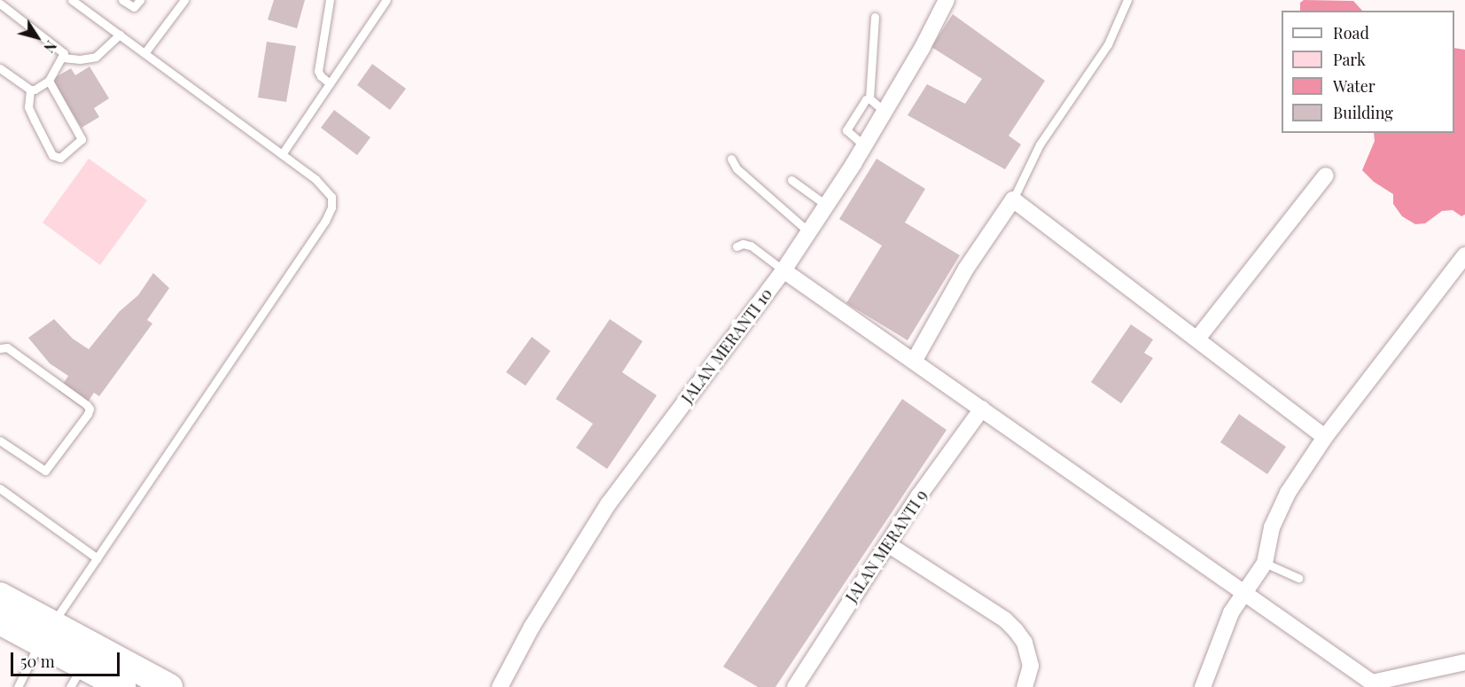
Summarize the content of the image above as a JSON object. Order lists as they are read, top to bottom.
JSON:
{
  "streets": {
    "street": ["JALAN MERANTI 10", "JALAN MERANTI 9"]
  },
  "legend": [
    "Road",
    "Park",
    "Water",
    "Building"
  ],
  "scale_bar": "50 m",
  "north": "bottom right"
}
